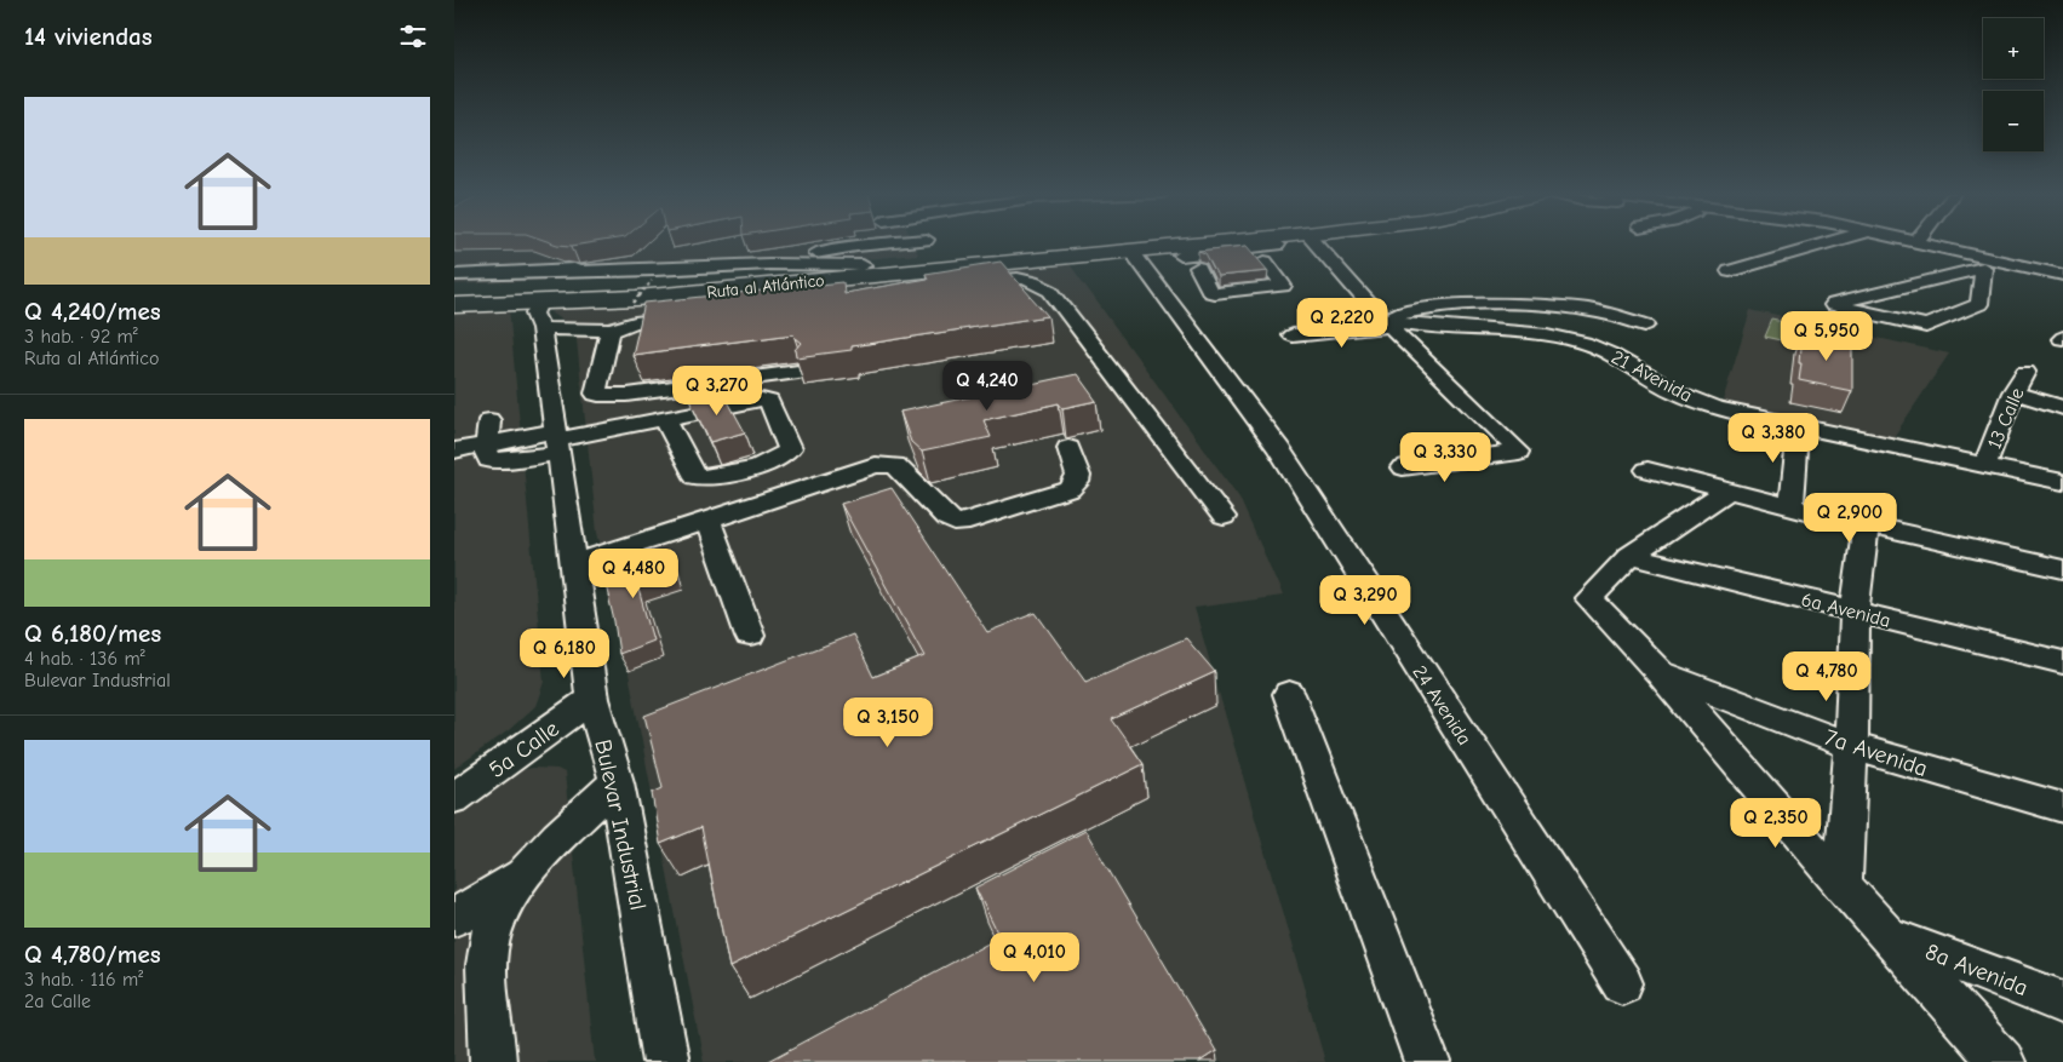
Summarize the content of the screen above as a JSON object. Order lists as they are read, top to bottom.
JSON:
{
  "streets": {
    "highway": ["Ruta al Atlántico"],
    "street": [
      "21 Avenida",
      "13 Calle",
      "6a Avenida",
      "24 Avenida",
      "5a Calle",
      "7a Avenida",
      "Bulevar Industrial",
      "8a Avenida"
    ]
  },
  "crossings": [
    ["Ruta al Atlántico", "24 Avenida"],
    ["Ruta al Atlántico", "Bulevar Industrial"],
    ["21 Avenida", "13 Calle"],
    ["5a Calle", "Bulevar Industrial"]
  ],
  "page": {
    "heading": "14 viviendas",
    "map_buttons": ["+", "−"],
    "list": [
      {
        "name": "Q 4,240/mes",
        "note": "3 hab. · 92 m² · Ruta al Atlántico"
      },
      {
        "name": "Q 6,180/mes",
        "note": "4 hab. · 136 m² · Bulevar Industrial"
      },
      {
        "name": "Q 4,780/mes",
        "note": "3 hab. · 116 m² · 2a Calle"
      }
    ],
    "price": [
      "Q 2,220",
      "Q 5,950",
      "Q 4,240",
      "Q 3,270",
      "Q 3,380",
      "Q 3,330",
      "Q 2,900",
      "Q 4,480",
      "Q 3,290",
      "Q 6,180",
      "Q 4,780",
      "Q 3,150",
      "Q 2,350",
      "Q 4,010"
    ]
  }
}
